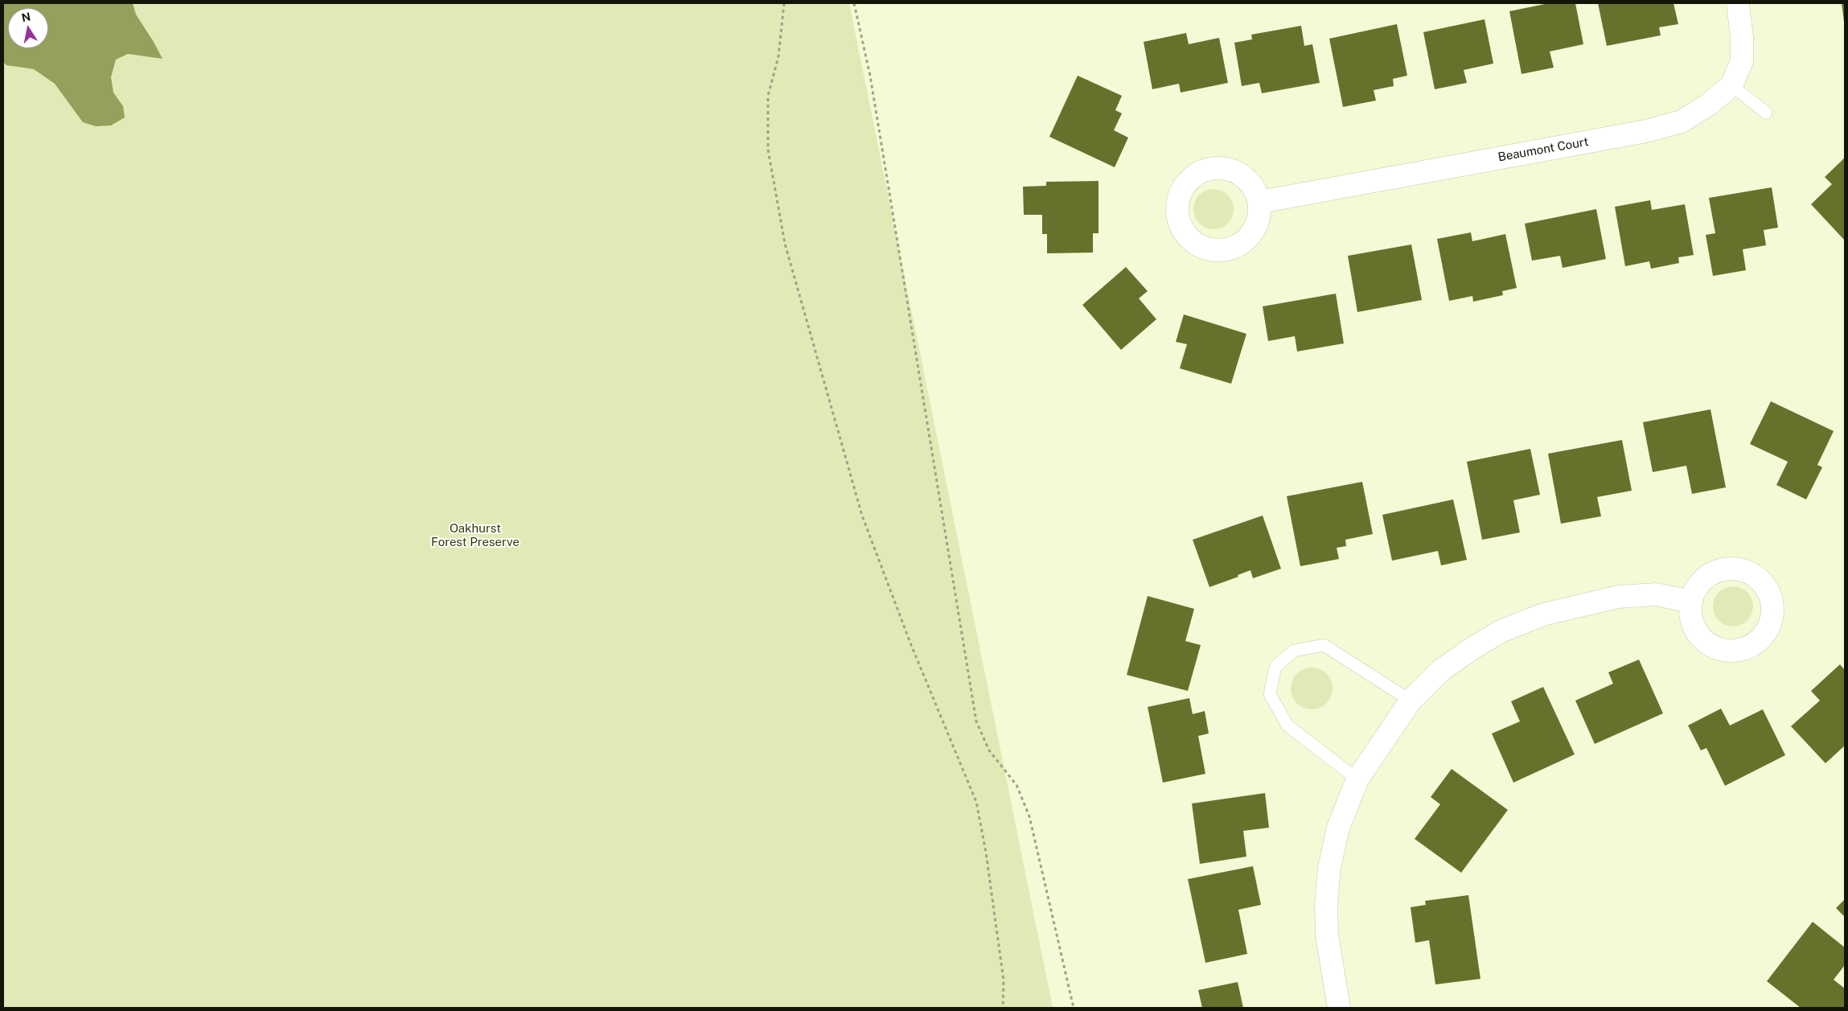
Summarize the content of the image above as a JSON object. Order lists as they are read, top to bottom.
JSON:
{
  "streets": {
    "street": ["Beaumont Court"]
  },
  "parks": ["Oakhurst Forest Preserve"],
  "north": "top"
}
